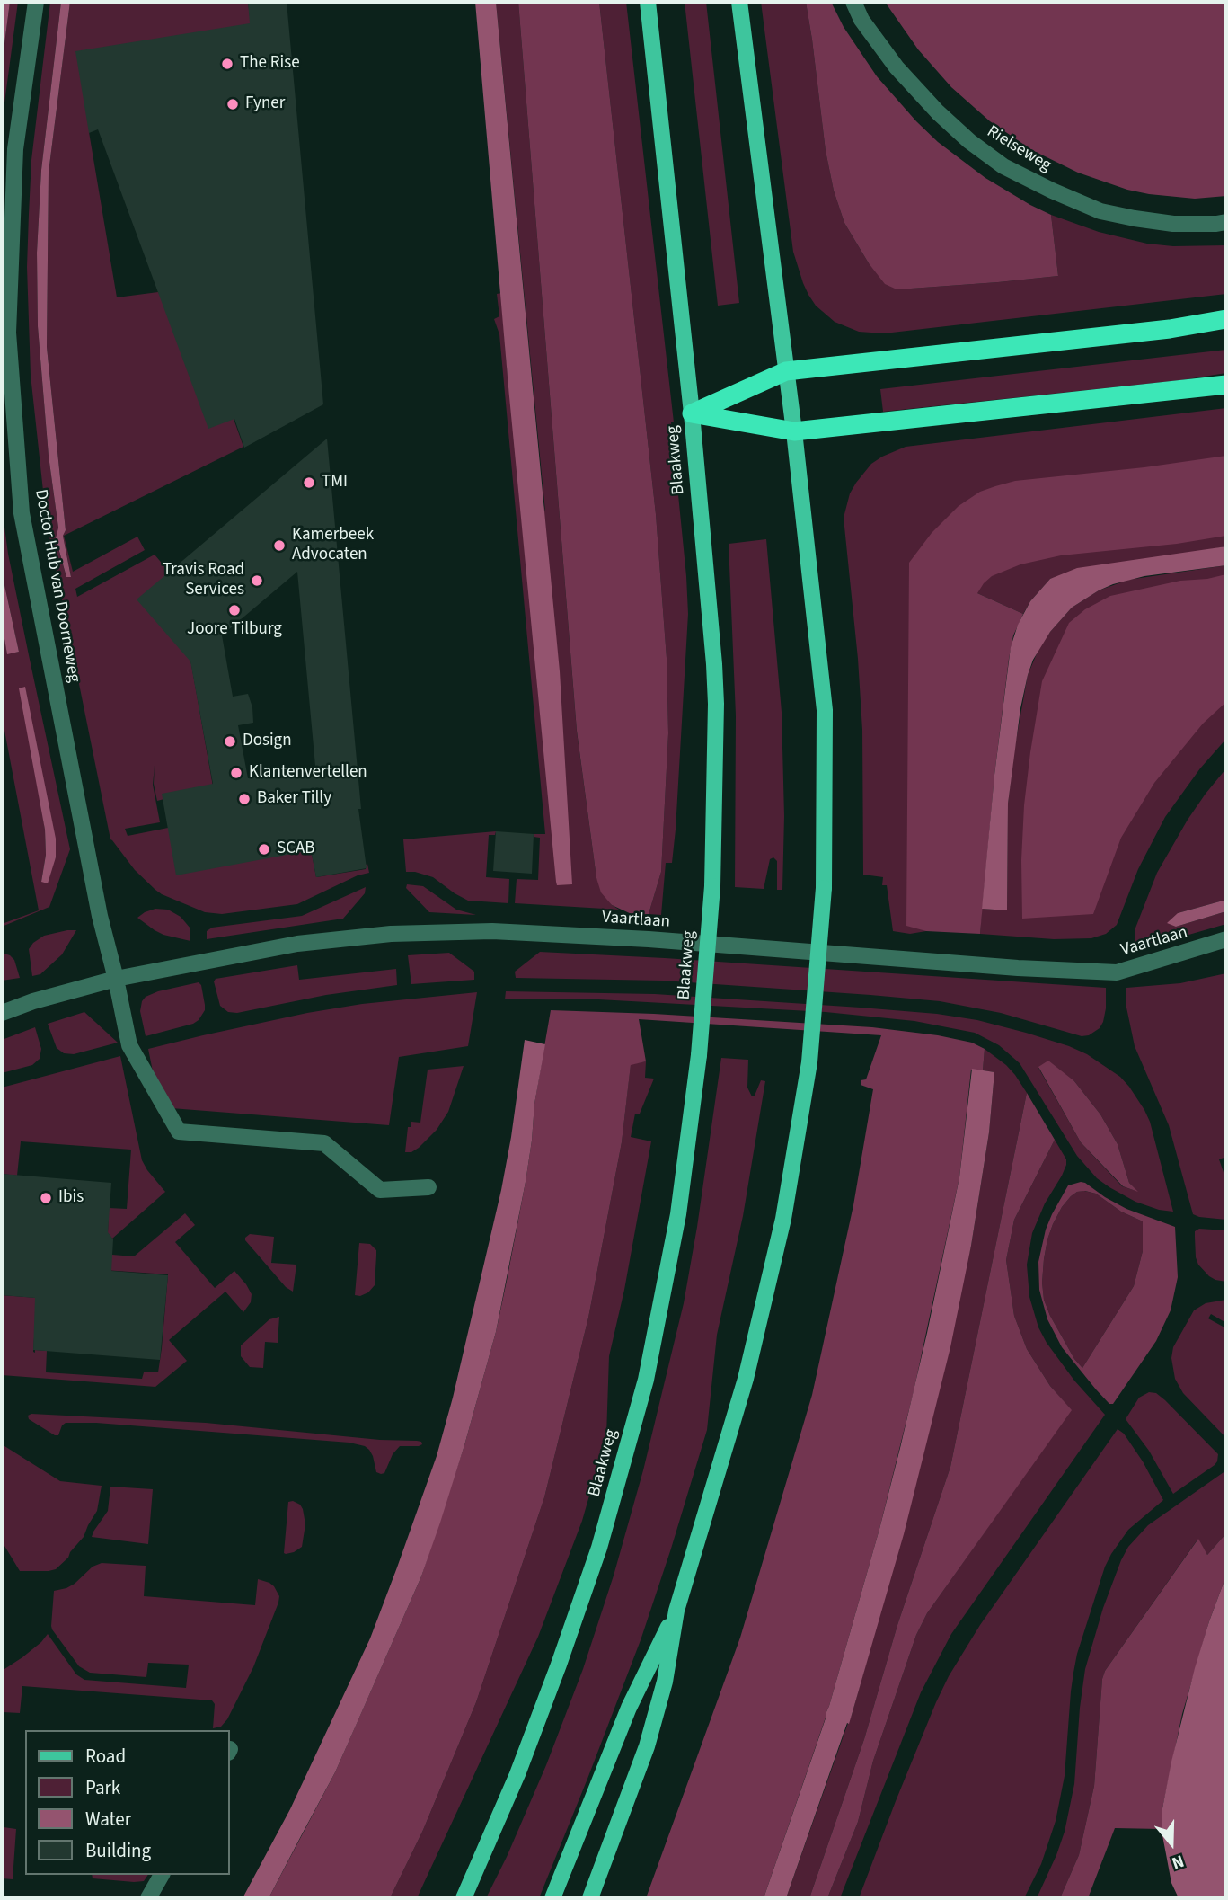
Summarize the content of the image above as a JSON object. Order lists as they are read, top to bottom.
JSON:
{
  "streets": {
    "main road": ["Blaakweg"],
    "street": ["Rielseweg", "Doctor Hub van Doorneweg", "Vaartlaan"]
  },
  "crossings": [
    ["Doctor Hub van Doorneweg", "Vaartlaan"]
  ],
  "places": [
    "The Rise",
    "Fyner",
    "TMI",
    "Kamerbeek Advocaten",
    "Travis Road Services",
    "Joore Tilburg",
    "Dosign",
    "Klantenvertellen",
    "Baker Tilly",
    "SCAB",
    "Ibis"
  ],
  "legend": [
    "Road",
    "Park",
    "Water",
    "Building"
  ],
  "north": "bottom"
}
